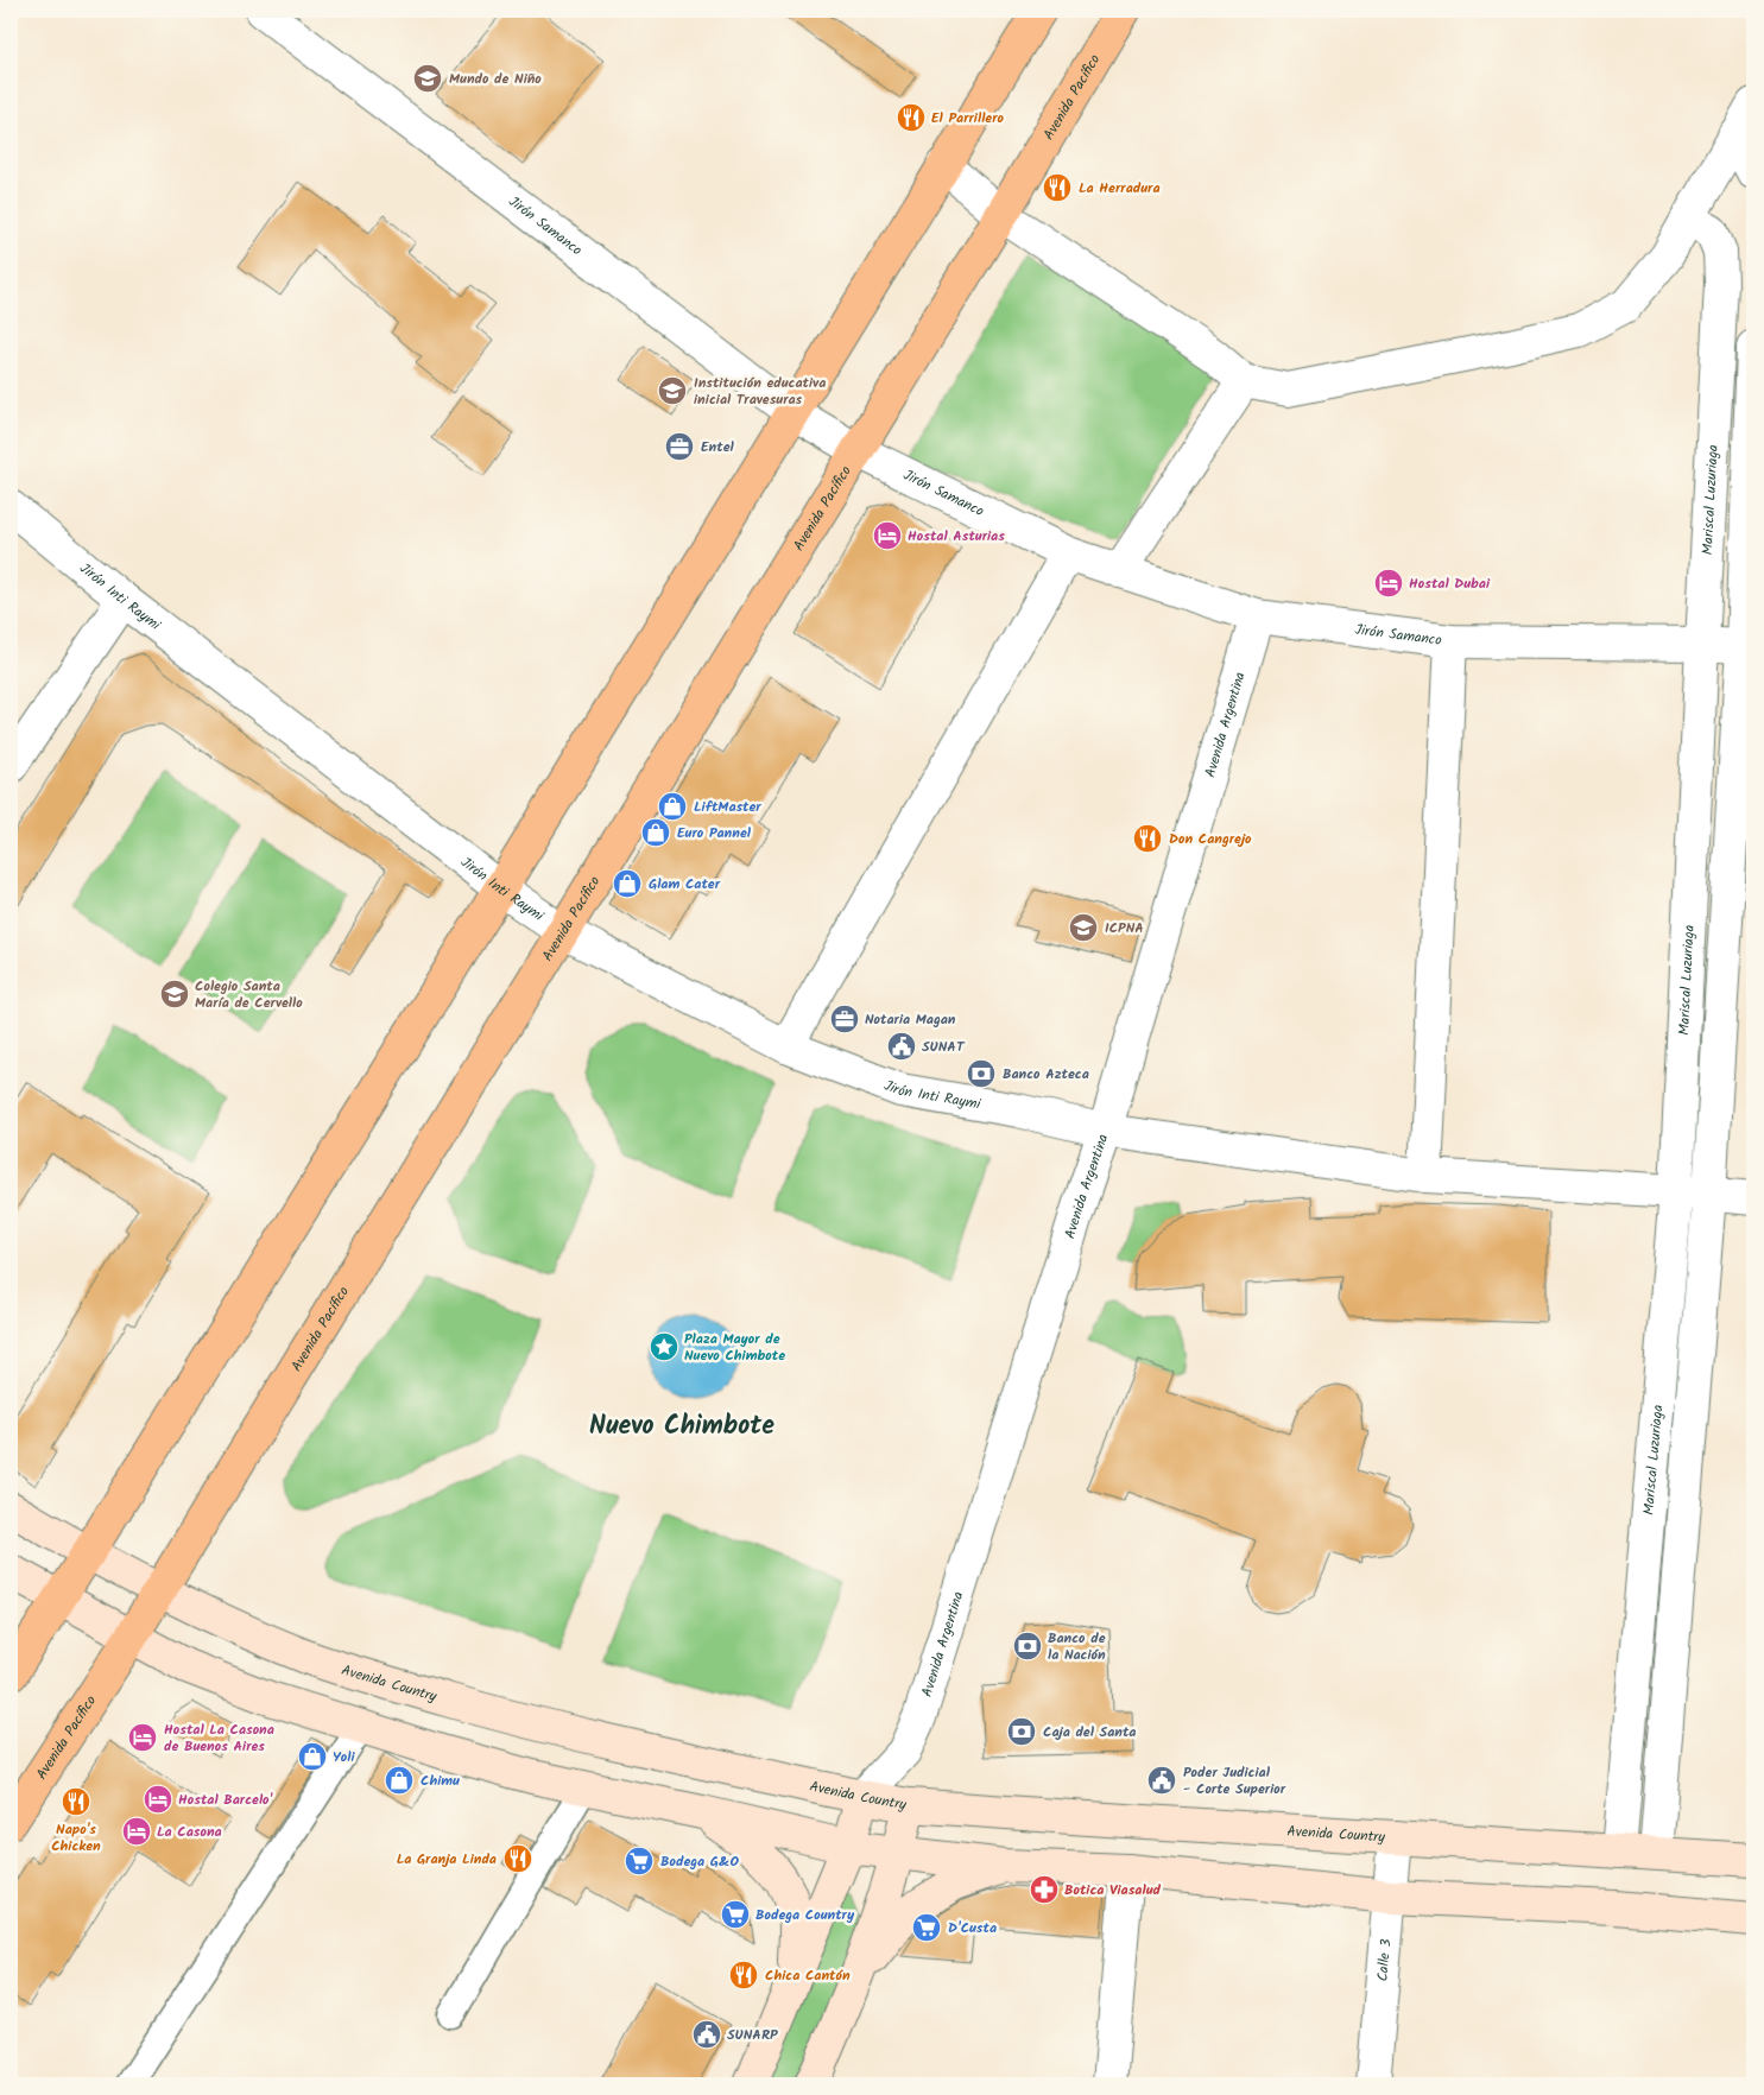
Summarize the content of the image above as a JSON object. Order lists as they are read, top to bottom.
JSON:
{
  "streets": {
    "main road": ["Avenida Pacífico", "Avenida Argentina", "Avenida Country"],
    "street": [
      "Jirón Samanco",
      "Mariscal Luzuriaga",
      "Jirón Inti Raymi",
      "Calle 3"
    ]
  },
  "crossings": [
    ["Avenida Pacífico", "Jirón Samanco"],
    ["Avenida Pacífico", "Jirón Inti Raymi"],
    ["Avenida Pacífico", "Avenida Country"],
    ["Jirón Samanco", "Mariscal Luzuriaga"],
    ["Jirón Samanco", "Avenida Argentina"],
    ["Mariscal Luzuriaga", "Jirón Inti Raymi"],
    ["Mariscal Luzuriaga", "Avenida Country"],
    ["Jirón Inti Raymi", "Avenida Argentina"],
    ["Avenida Argentina", "Avenida Country"],
    ["Avenida Country", "Calle 3"]
  ],
  "districts": ["Nuevo Chimbote"],
  "places": {
    "school or university": [
      "Mundo de Niño",
      "Institución educativa inicial Travesuras",
      "ICPNA",
      "Colegio Santa María de Cervello"
    ],
    "restaurant": [
      "El Parrillero",
      "La Herradura",
      "Don Cangrejo",
      "Napo's Chicken",
      "La Granja Linda",
      "Chica Cantón"
    ],
    "office": ["Entel", "Notaria Magan"],
    "hotel": [
      "Hostal Asturias",
      "Hostal Dubai",
      "Hostal La Casona de Buenos Aires",
      "Hostal Barcelo'",
      "La Casona"
    ],
    "shop": [
      "LiftMaster",
      "Euro Pannel",
      "Glam Cater",
      "Yoli",
      "Chimu"
    ],
    "public building": ["SUNAT", "Poder Judicial - Corte Superior", "SUNARP"],
    "bank": ["Banco Azteca", "Banco de la Nación", "Caja del Santa"],
    "place": ["Plaza Mayor de Nuevo Chimbote"],
    "supermarket": ["Bodega G&O", "Bodega Country", "D'Custa"],
    "pharmacy": ["Botica Viasalud"]
  }
}
